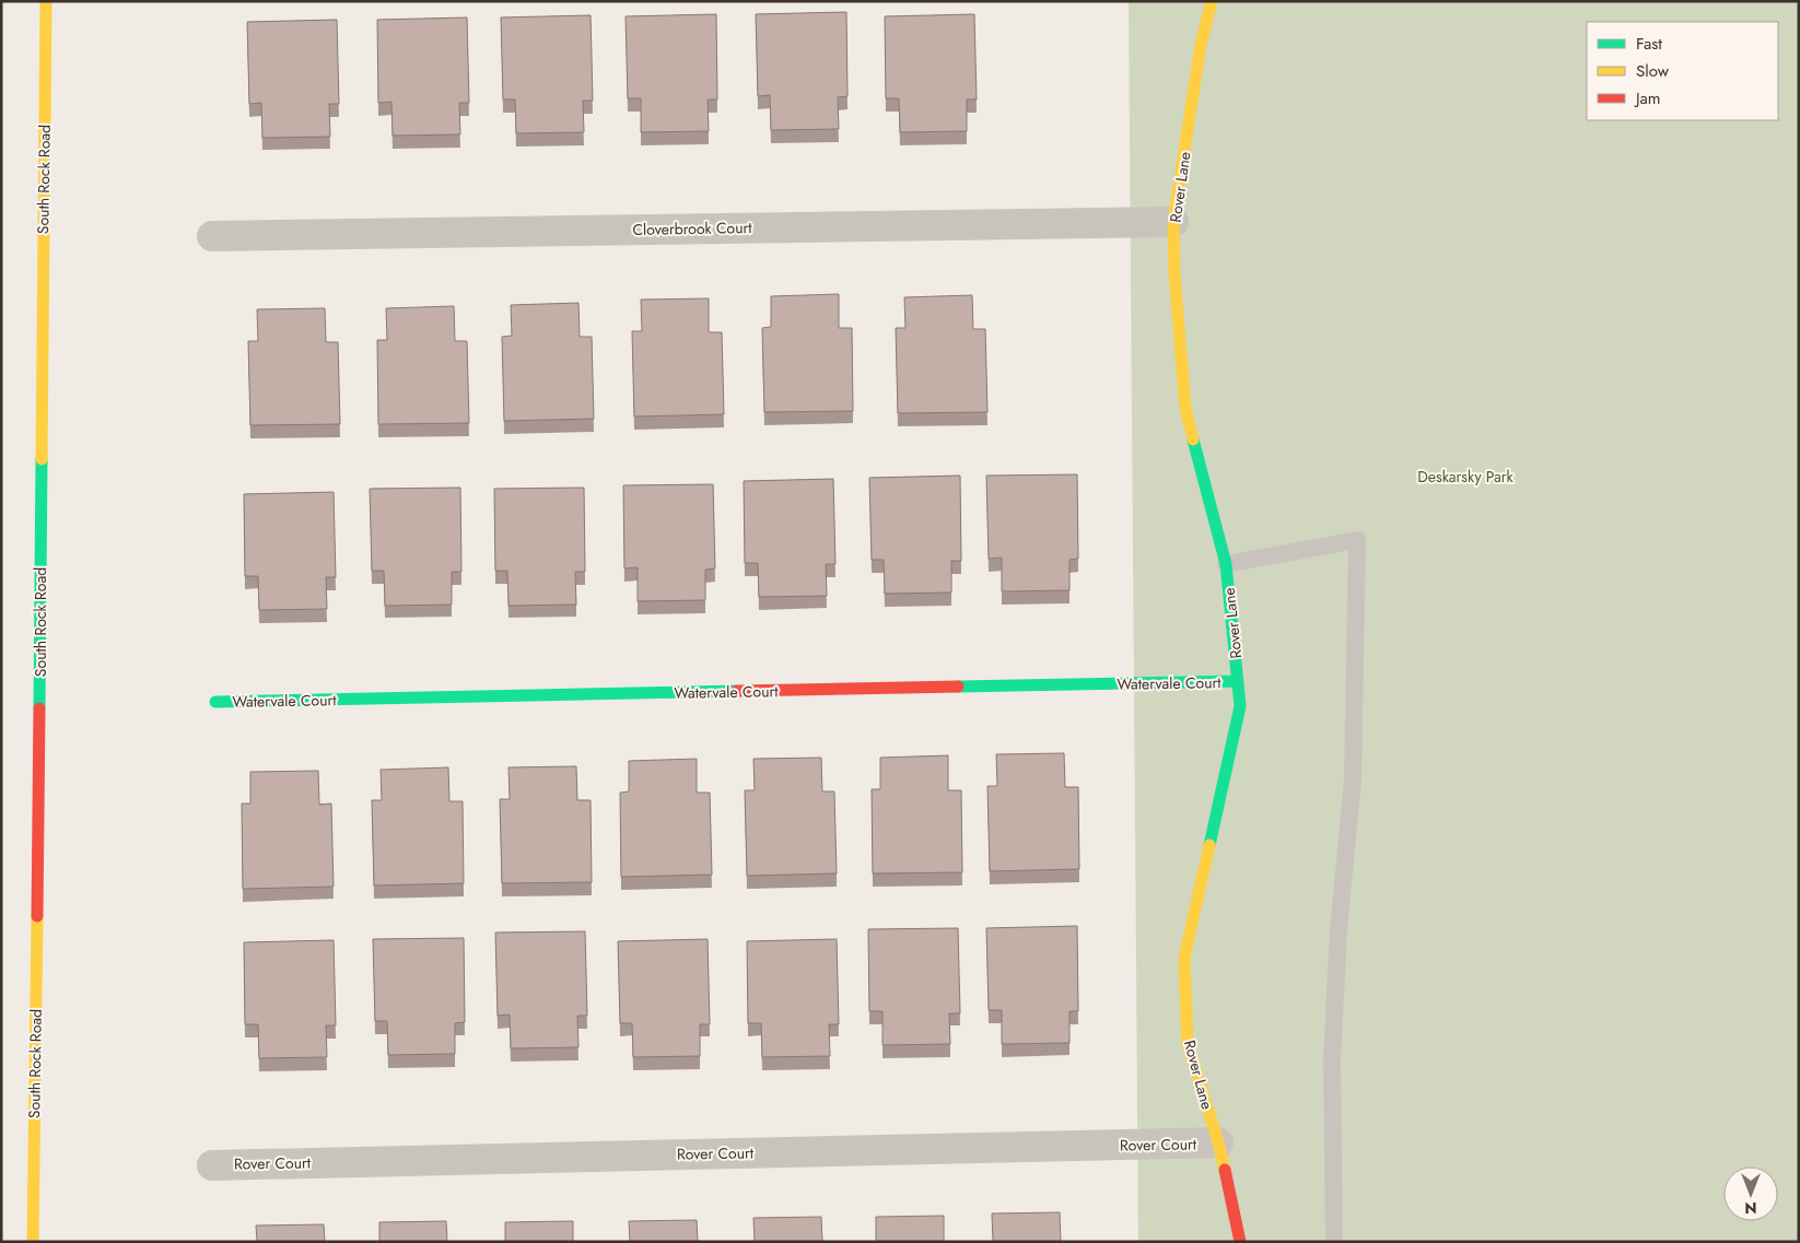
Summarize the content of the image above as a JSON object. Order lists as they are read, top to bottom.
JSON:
{
  "streets": {
    "street": [
      "South Rock Road",
      "Rover Lane",
      "Cloverbrook Court",
      "Watervale Court",
      "Rover Court"
    ]
  },
  "crossings": [
    ["Rover Lane", "Cloverbrook Court"],
    ["Rover Lane", "Watervale Court"],
    ["Rover Lane", "Rover Court"]
  ],
  "parks": ["Deskarsky Park"],
  "legend": ["Fast", "Slow", "Jam"],
  "north": "bottom"
}
